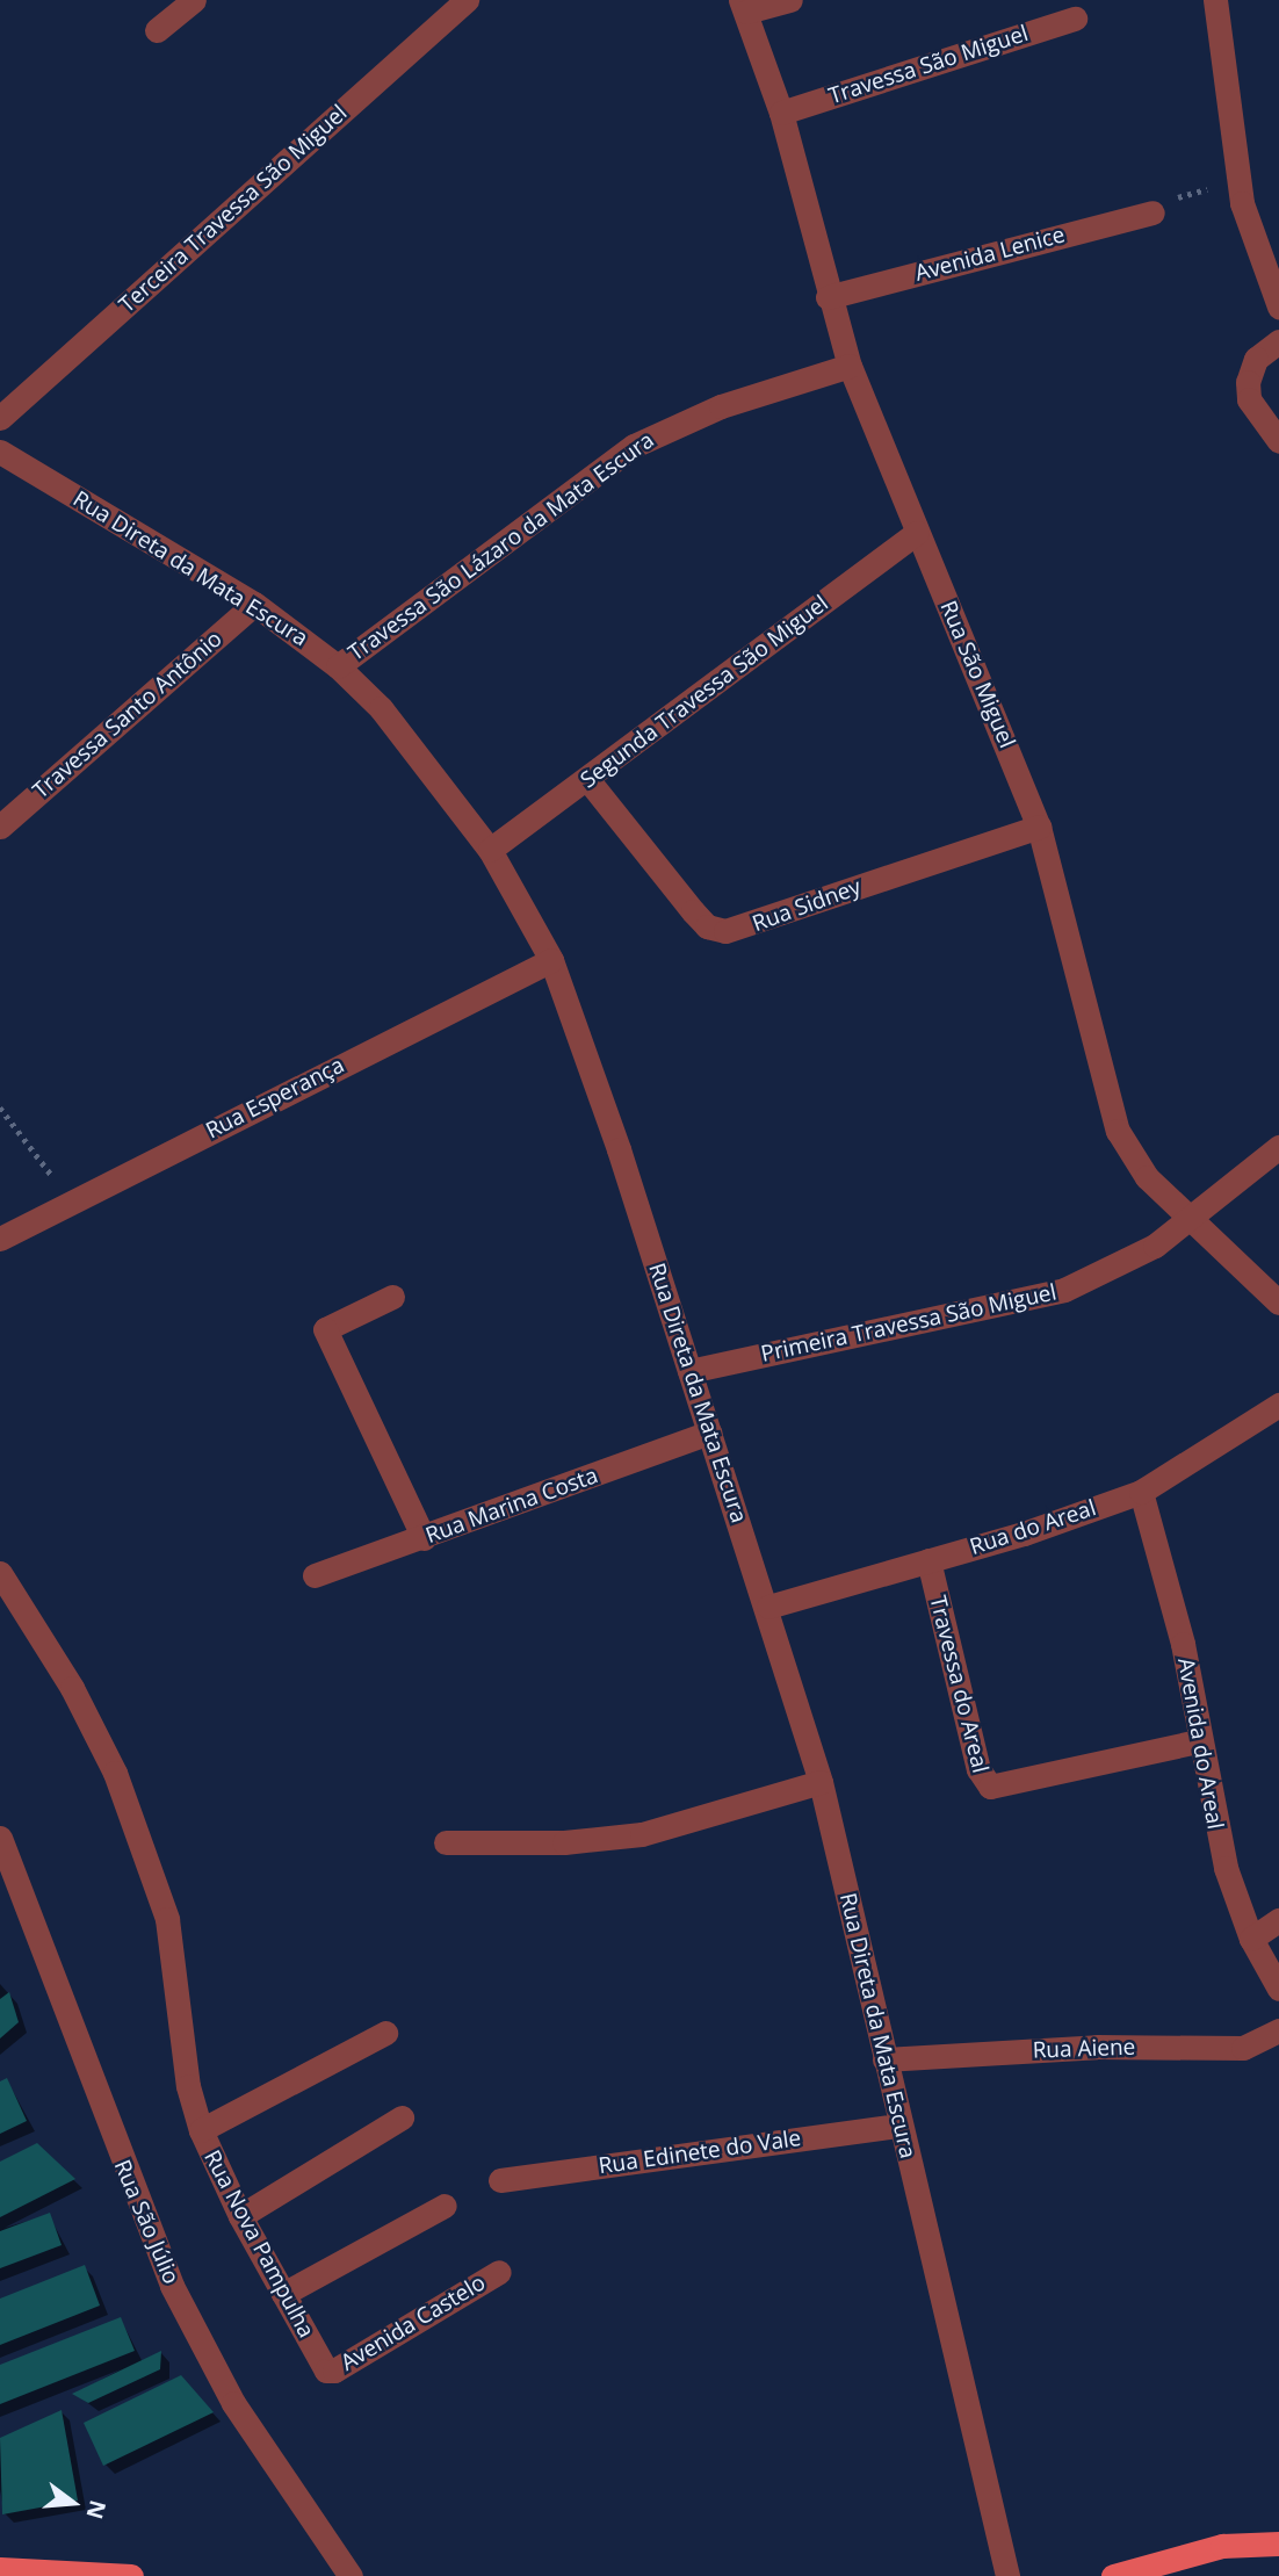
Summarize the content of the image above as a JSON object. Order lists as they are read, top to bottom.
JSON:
{
  "streets": {
    "street": [
      "Travessa São Miguel",
      "Terceira Travessa São Miguel",
      "Avenida Lenice",
      "Travessa São Lázaro da Mata Escura",
      "Rua Direta da Mata Escura",
      "Rua São Miguel",
      "Segunda Travessa São Miguel",
      "Travessa Santo Antônio",
      "Rua Sidney",
      "Rua Esperança",
      "Primeira Travessa São Miguel",
      "Rua Marina Costa",
      "Rua do Areal",
      "Travessa do Areal",
      "Avenida do Areal",
      "Rua Aiene",
      "Rua Edinete do Vale",
      "Rua São Júlio",
      "Rua Nova Pampulha",
      "Avenida Castelo"
    ]
  },
  "crossings": [
    ["Travessa São Miguel", "Rua São Miguel"],
    ["Avenida Lenice", "Rua São Miguel"],
    ["Travessa São Lázaro da Mata Escura", "Rua Direta da Mata Escura"],
    ["Travessa São Lázaro da Mata Escura", "Rua São Miguel"],
    ["Rua Direta da Mata Escura", "Segunda Travessa São Miguel"],
    ["Rua Direta da Mata Escura", "Travessa Santo Antônio"],
    ["Rua Direta da Mata Escura", "Rua Esperança"],
    ["Rua Direta da Mata Escura", "Primeira Travessa São Miguel"],
    ["Rua Direta da Mata Escura", "Rua Marina Costa"],
    ["Rua Direta da Mata Escura", "Rua do Areal"],
    ["Rua Direta da Mata Escura", "Rua Aiene"],
    ["Rua Direta da Mata Escura", "Rua Edinete do Vale"],
    ["Rua São Miguel", "Segunda Travessa São Miguel"],
    ["Rua São Miguel", "Rua Sidney"],
    ["Rua São Miguel", "Primeira Travessa São Miguel"],
    ["Segunda Travessa São Miguel", "Rua Sidney"],
    ["Rua do Areal", "Travessa do Areal"],
    ["Rua do Areal", "Avenida do Areal"],
    ["Travessa do Areal", "Avenida do Areal"],
    ["Rua Nova Pampulha", "Avenida Castelo"]
  ],
  "north": "right"
}
